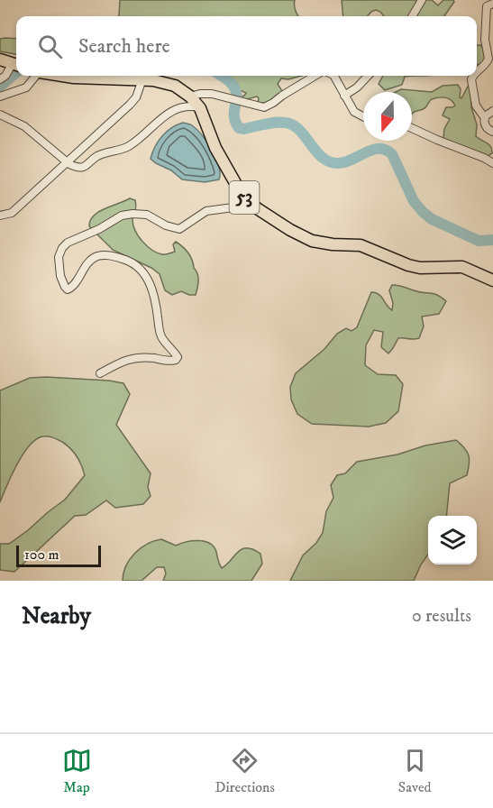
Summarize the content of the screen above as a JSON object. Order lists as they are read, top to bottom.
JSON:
{
  "streets": {
    "main road": ["53"]
  },
  "scale_bar": "100 m",
  "north": "bottom",
  "page": {
    "search": "Search here",
    "scale": "100 m",
    "heading": ["Nearby", "0 results"],
    "nav": ["Map", "Directions", "Saved"]
  }
}
